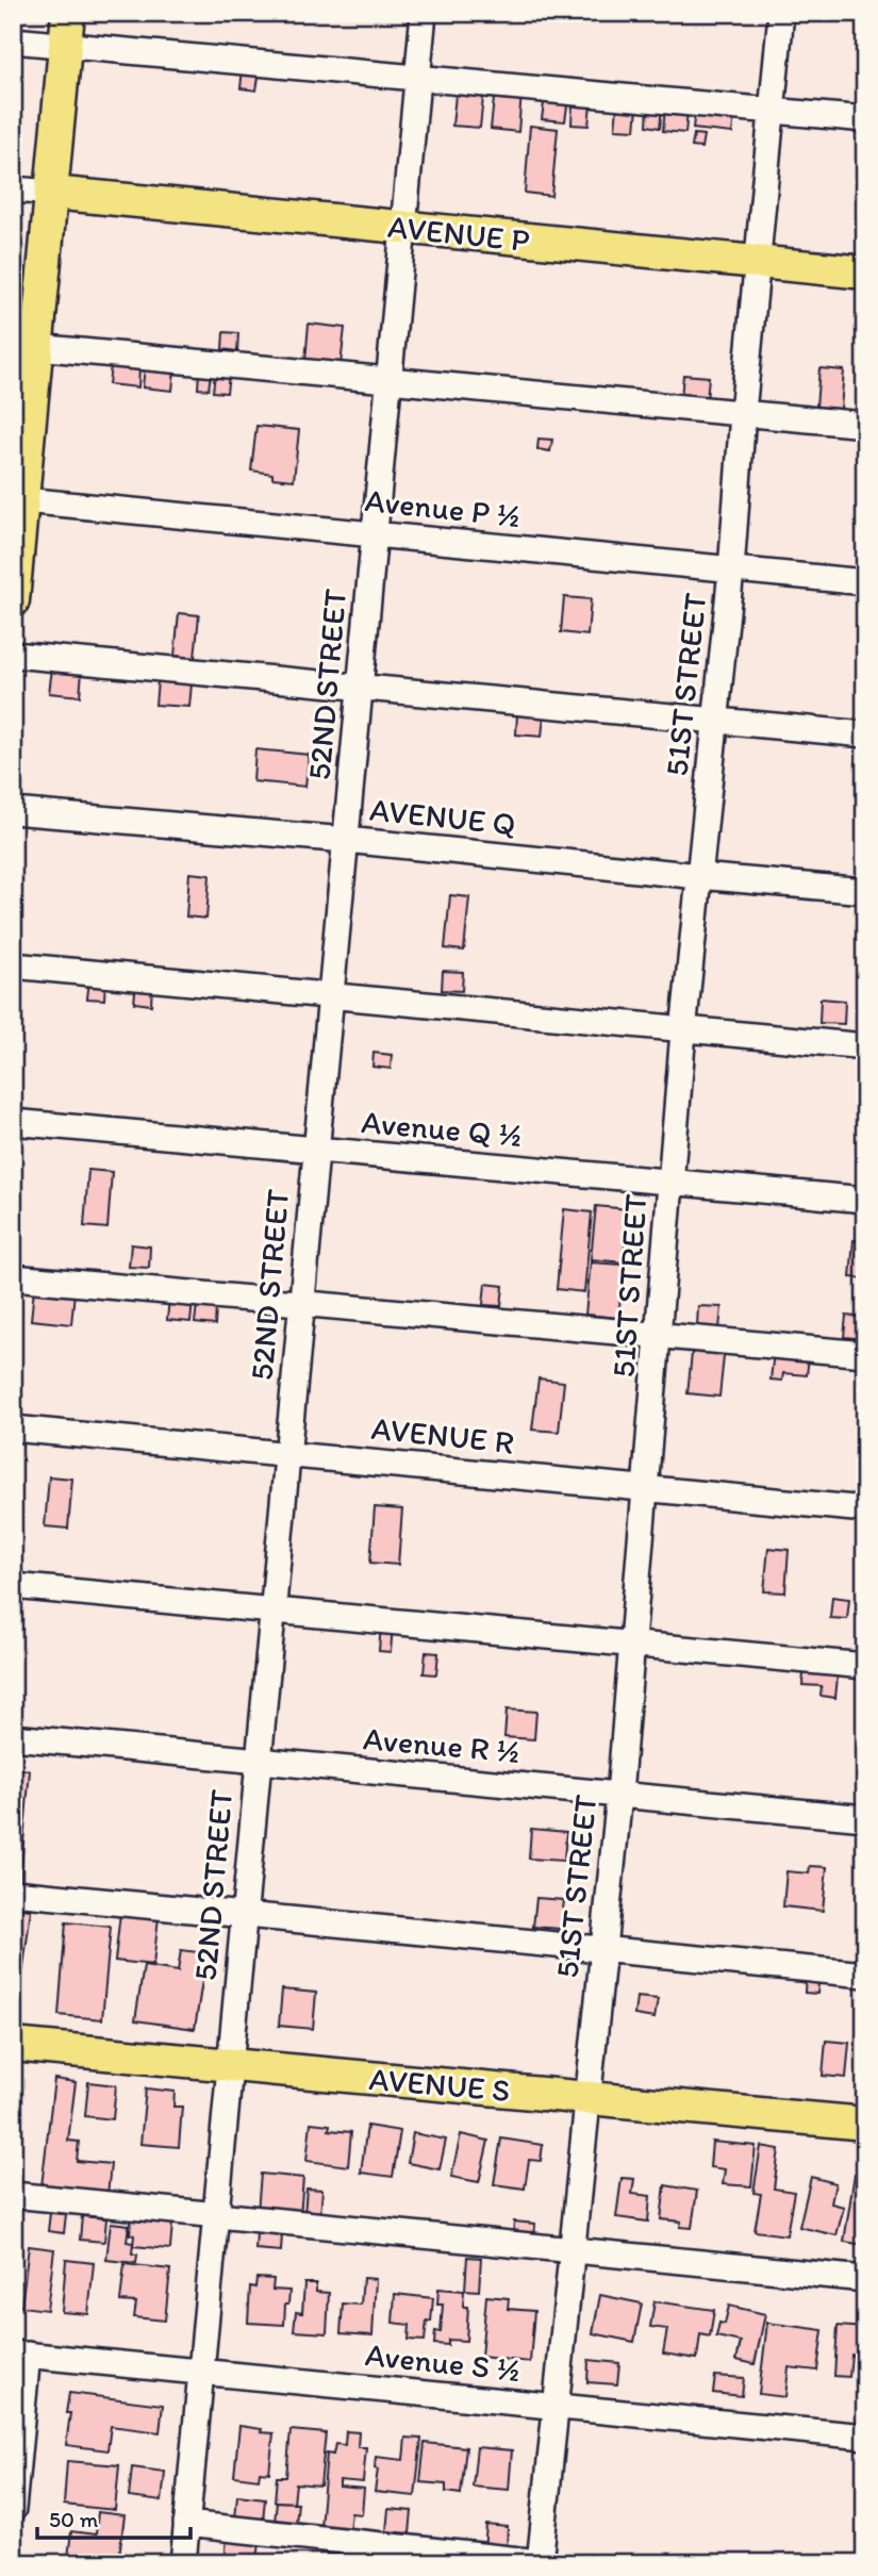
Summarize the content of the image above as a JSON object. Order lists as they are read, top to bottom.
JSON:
{
  "streets": {
    "main road": ["AVENUE P", "AVENUE S"],
    "street": [
      "Avenue P ½",
      "52ND STREET",
      "51ST STREET",
      "AVENUE Q",
      "Avenue Q ½",
      "AVENUE R",
      "Avenue R ½",
      "Avenue S ½"
    ]
  },
  "crossings": [
    ["AVENUE P", "52ND STREET"],
    ["AVENUE P", "51ST STREET"],
    ["Avenue P ½", "52ND STREET"],
    ["Avenue P ½", "51ST STREET"],
    ["52ND STREET", "AVENUE Q"],
    ["52ND STREET", "Avenue Q ½"],
    ["52ND STREET", "AVENUE R"],
    ["52ND STREET", "Avenue R ½"],
    ["52ND STREET", "AVENUE S"],
    ["52ND STREET", "Avenue S ½"],
    ["51ST STREET", "AVENUE Q"],
    ["51ST STREET", "Avenue Q ½"],
    ["51ST STREET", "AVENUE R"],
    ["51ST STREET", "Avenue R ½"],
    ["51ST STREET", "AVENUE S"],
    ["51ST STREET", "Avenue S ½"]
  ],
  "scale_bar": "50 m"
}
